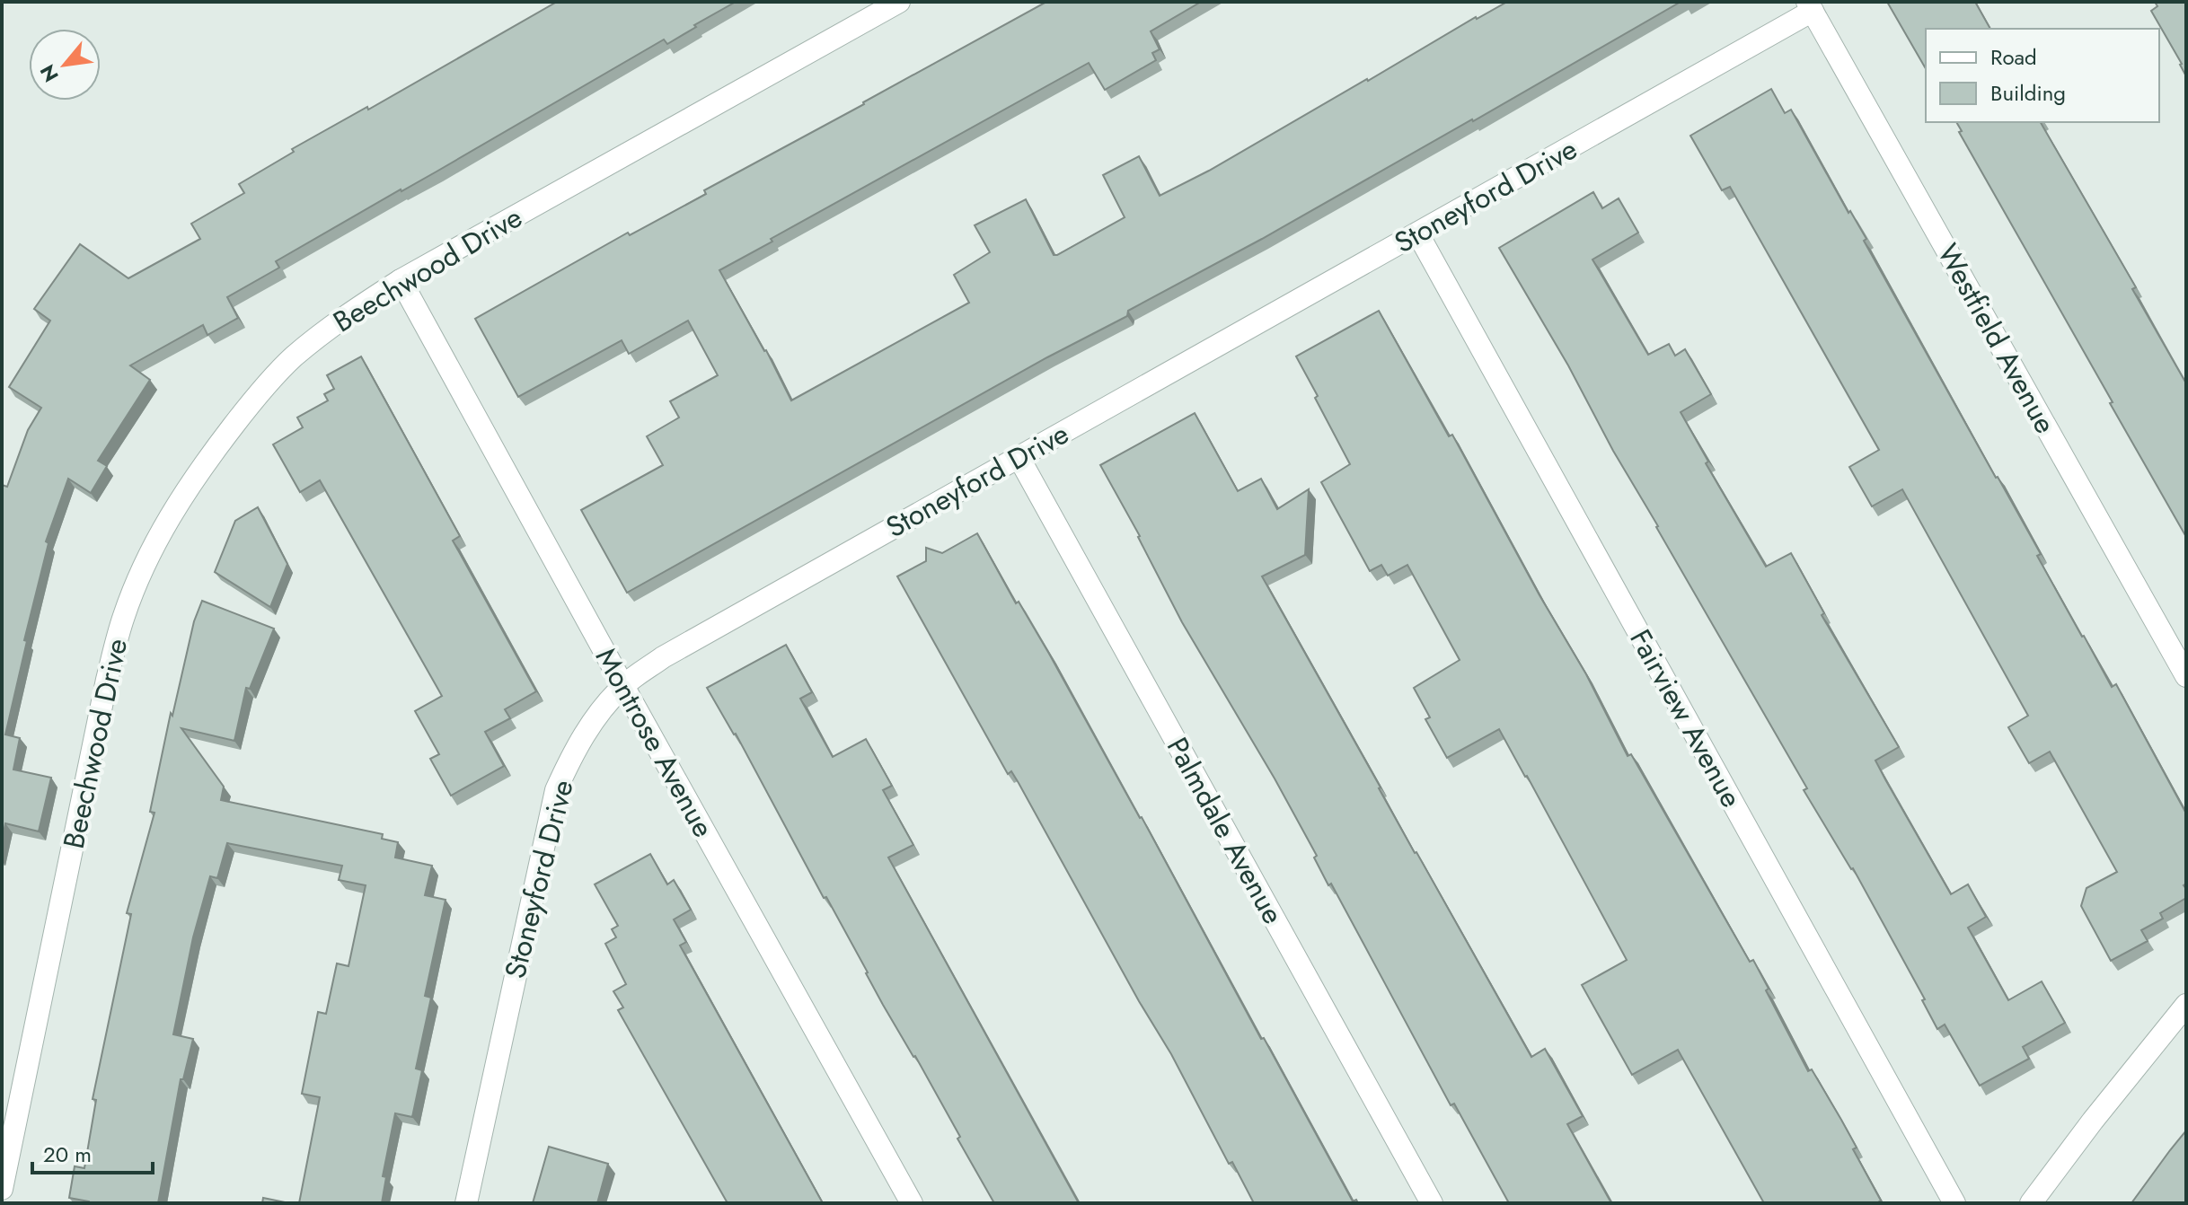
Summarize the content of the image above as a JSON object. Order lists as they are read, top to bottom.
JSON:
{
  "streets": {
    "street": [
      "Stoneyford Drive",
      "Beechwood Drive",
      "Westfield Avenue",
      "Fairview Avenue",
      "Montrose Avenue",
      "Palmdale Avenue"
    ]
  },
  "crossings": [
    ["Stoneyford Drive", "Westfield Avenue"],
    ["Stoneyford Drive", "Fairview Avenue"],
    ["Stoneyford Drive", "Montrose Avenue"],
    ["Stoneyford Drive", "Palmdale Avenue"],
    ["Beechwood Drive", "Montrose Avenue"]
  ],
  "legend": ["Road", "Building"],
  "scale_bar": "20 m",
  "north": "bottom left"
}
